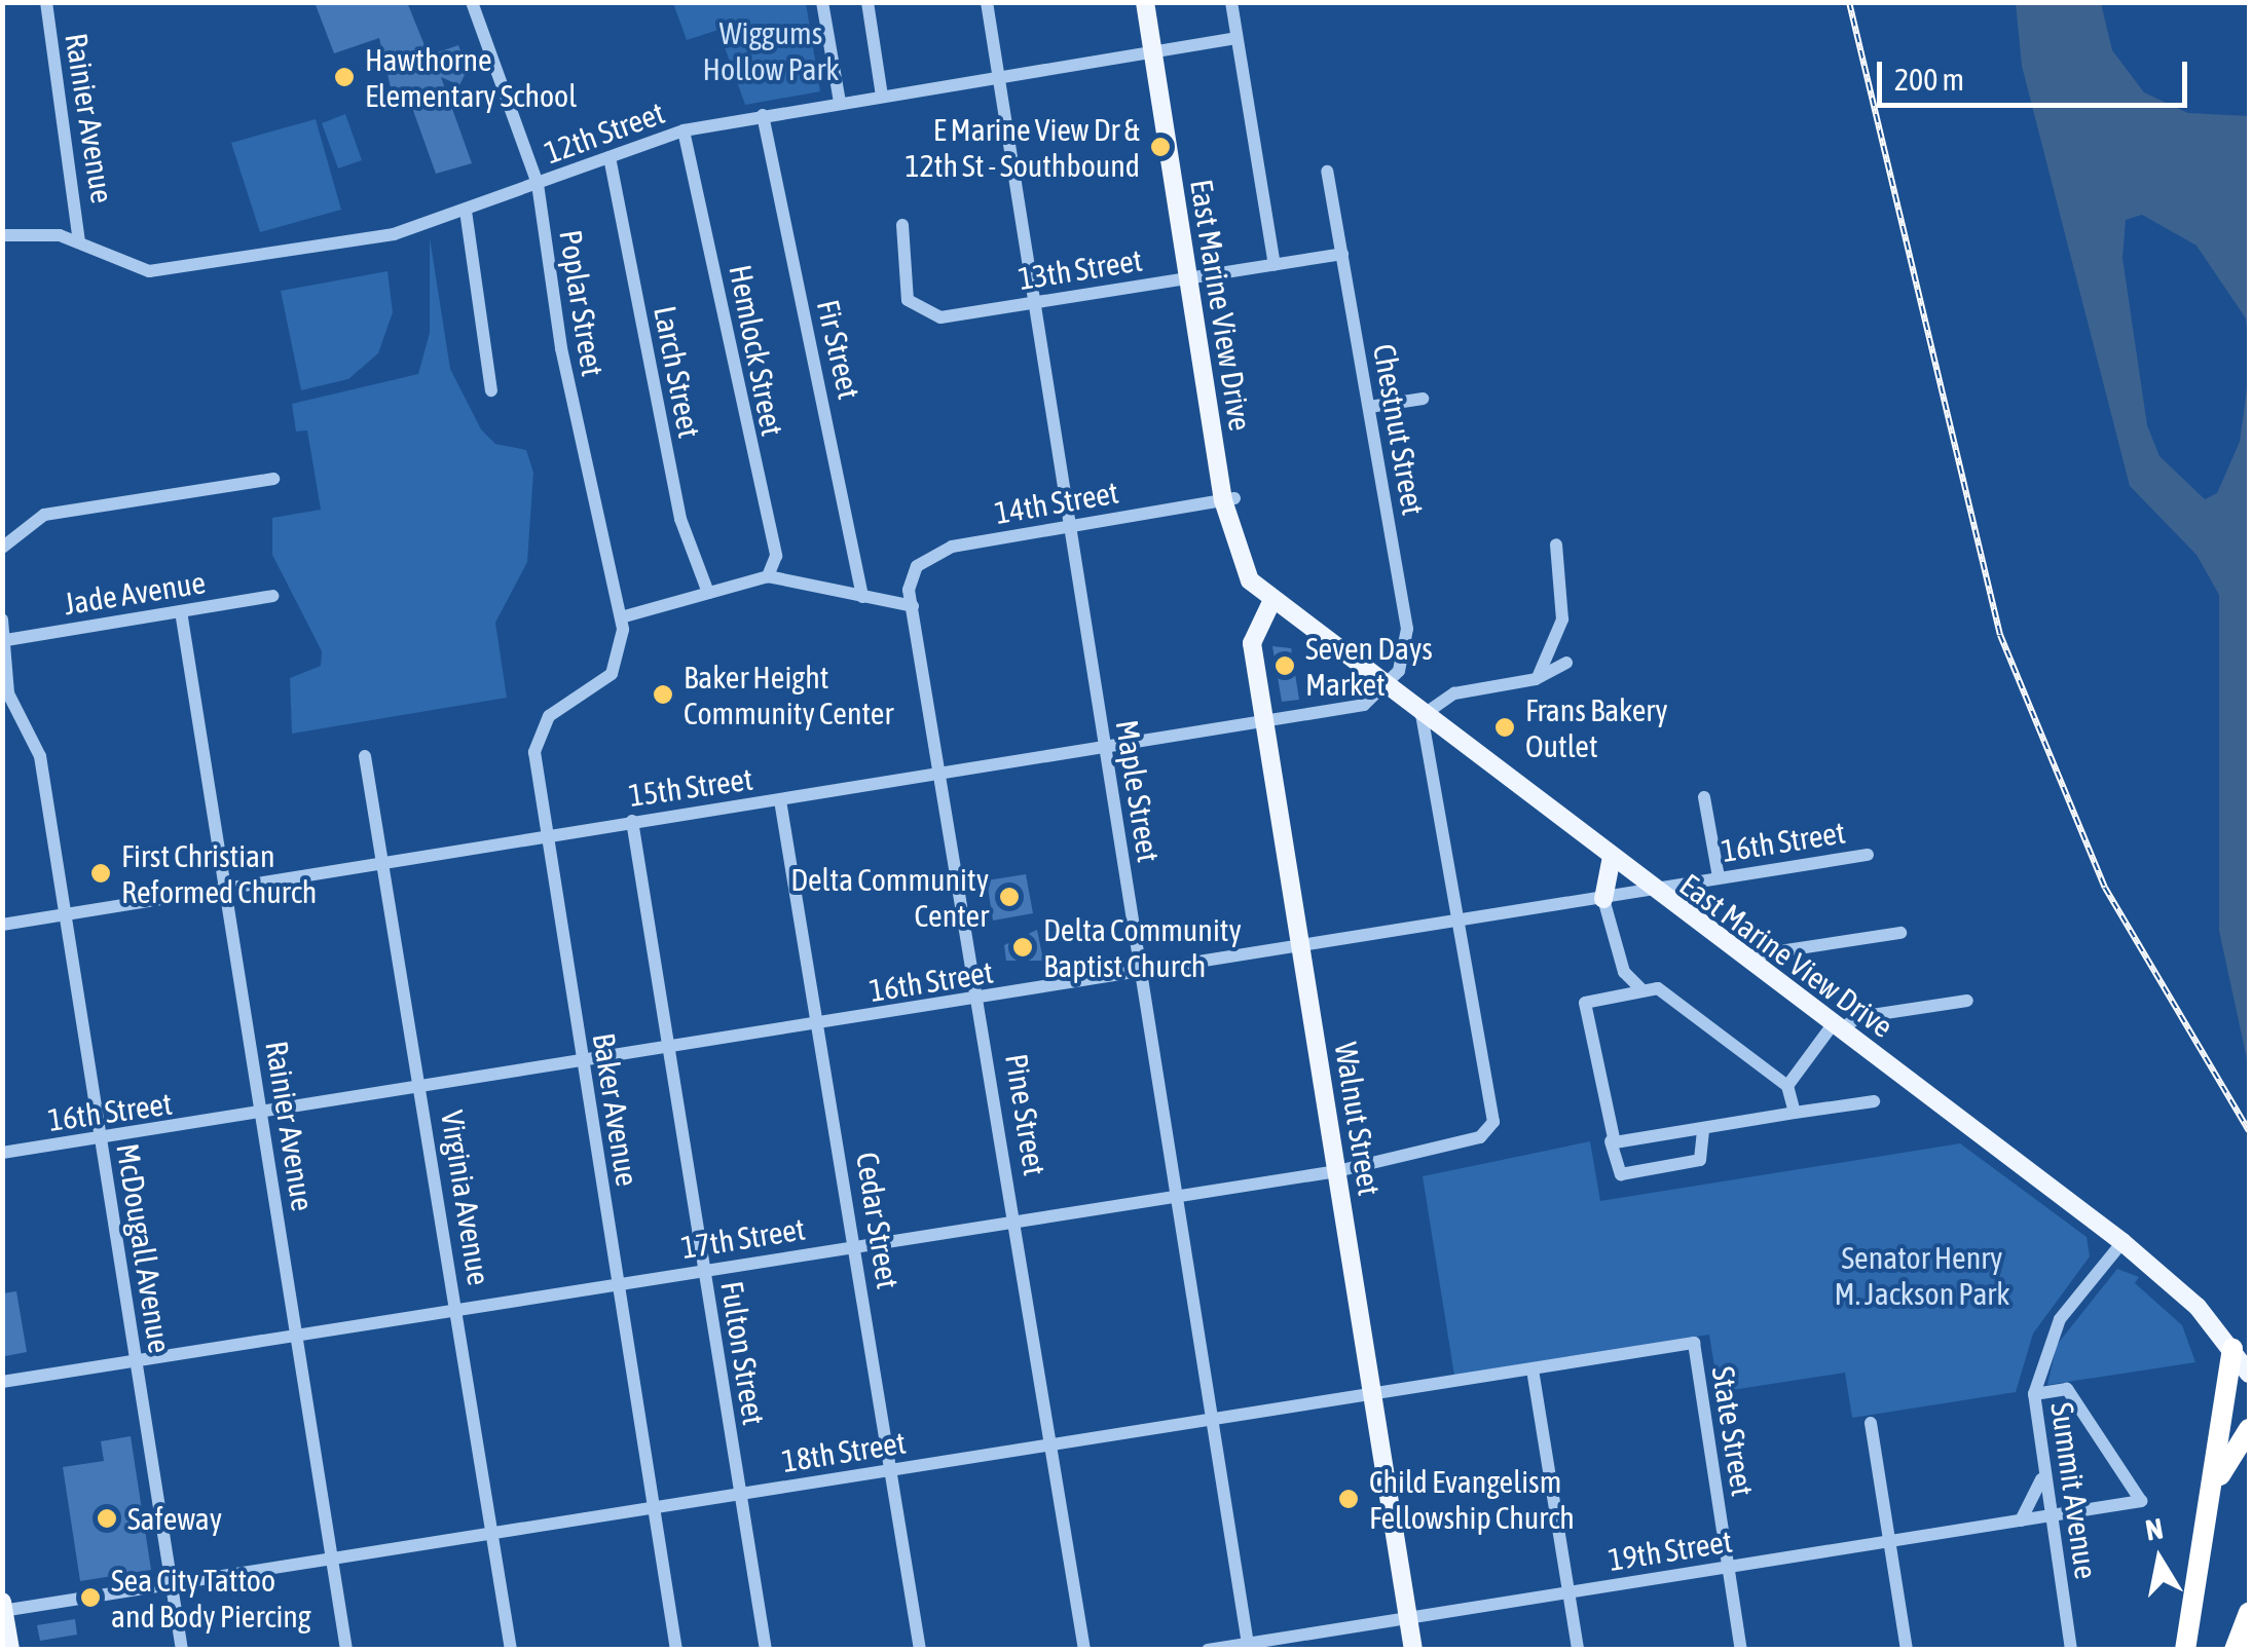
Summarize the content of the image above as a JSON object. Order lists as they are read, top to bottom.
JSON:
{
  "streets": {
    "main road": ["East Marine View Drive", "Walnut Street"],
    "street": [
      "Rainier Avenue",
      "12th Street",
      "13th Street",
      "Poplar Street",
      "Fir Street",
      "Hemlock Street",
      "Larch Street",
      "Chestnut Street",
      "14th Street",
      "Jade Avenue",
      "15th Street",
      "Maple Street",
      "16th Street",
      "Baker Avenue",
      "Pine Street",
      "Virginia Avenue",
      "Cedar Street",
      "17th Street",
      "McDougall Avenue",
      "Fulton Street",
      "State Street",
      "18th Street",
      "Summit Avenue",
      "19th Street"
    ]
  },
  "crossings": [
    ["Rainier Avenue", "12th Street"],
    ["Rainier Avenue", "Jade Avenue"],
    ["Rainier Avenue", "15th Street"],
    ["Rainier Avenue", "16th Street"],
    ["Rainier Avenue", "17th Street"],
    ["Rainier Avenue", "18th Street"],
    ["12th Street", "Poplar Street"],
    ["12th Street", "East Marine View Drive"],
    ["12th Street", "Fir Street"],
    ["12th Street", "Hemlock Street"],
    ["12th Street", "Larch Street"],
    ["12th Street", "Maple Street"],
    ["13th Street", "East Marine View Drive"],
    ["13th Street", "Chestnut Street"],
    ["13th Street", "Maple Street"],
    ["Poplar Street", "Baker Avenue"],
    ["East Marine View Drive", "Chestnut Street"],
    ["East Marine View Drive", "14th Street"],
    ["East Marine View Drive", "15th Street"],
    ["East Marine View Drive", "16th Street"],
    ["East Marine View Drive", "Walnut Street"],
    ["East Marine View Drive", "Summit Avenue"],
    ["Chestnut Street", "15th Street"],
    ["14th Street", "Maple Street"],
    ["14th Street", "Pine Street"],
    ["Jade Avenue", "McDougall Avenue"],
    ["15th Street", "Maple Street"],
    ["15th Street", "Baker Avenue"],
    ["15th Street", "Pine Street"],
    ["15th Street", "Walnut Street"],
    ["15th Street", "Virginia Avenue"],
    ["15th Street", "Cedar Street"],
    ["15th Street", "McDougall Avenue"],
    ["15th Street", "Fulton Street"],
    ["Maple Street", "16th Street"],
    ["Maple Street", "17th Street"],
    ["Maple Street", "18th Street"],
    ["Maple Street", "19th Street"],
    ["16th Street", "Baker Avenue"],
    ["16th Street", "Pine Street"],
    ["16th Street", "Walnut Street"],
    ["16th Street", "Virginia Avenue"],
    ["16th Street", "Cedar Street"],
    ["16th Street", "17th Street"],
    ["16th Street", "McDougall Avenue"],
    ["16th Street", "Fulton Street"],
    ["Baker Avenue", "17th Street"],
    ["Baker Avenue", "18th Street"],
    ["Pine Street", "17th Street"],
    ["Pine Street", "18th Street"],
    ["Walnut Street", "17th Street"],
    ["Walnut Street", "18th Street"],
    ["Walnut Street", "19th Street"],
    ["Virginia Avenue", "17th Street"],
    ["Virginia Avenue", "18th Street"],
    ["Cedar Street", "17th Street"],
    ["Cedar Street", "18th Street"],
    ["17th Street", "McDougall Avenue"],
    ["17th Street", "Fulton Street"],
    ["McDougall Avenue", "18th Street"],
    ["Fulton Street", "18th Street"],
    ["State Street", "18th Street"],
    ["State Street", "19th Street"],
    ["Summit Avenue", "19th Street"]
  ],
  "parks": ["Wiggums Hollow Park", "Senator Henry M. Jackson Park"],
  "places": [
    "Hawthorne Elementary School",
    "E Marine View Dr & 12th St - Southbound",
    "Seven Days Market",
    "Baker Height Community Center",
    "Frans Bakery Outlet",
    "First Christian Reformed Church",
    "Delta Community Center",
    "Delta Community Baptist Church",
    "Child Evangelism Fellowship Church",
    "Safeway",
    "Sea City Tattoo and Body Piercing"
  ],
  "scale_bar": "200 m",
  "north": "top"
}
